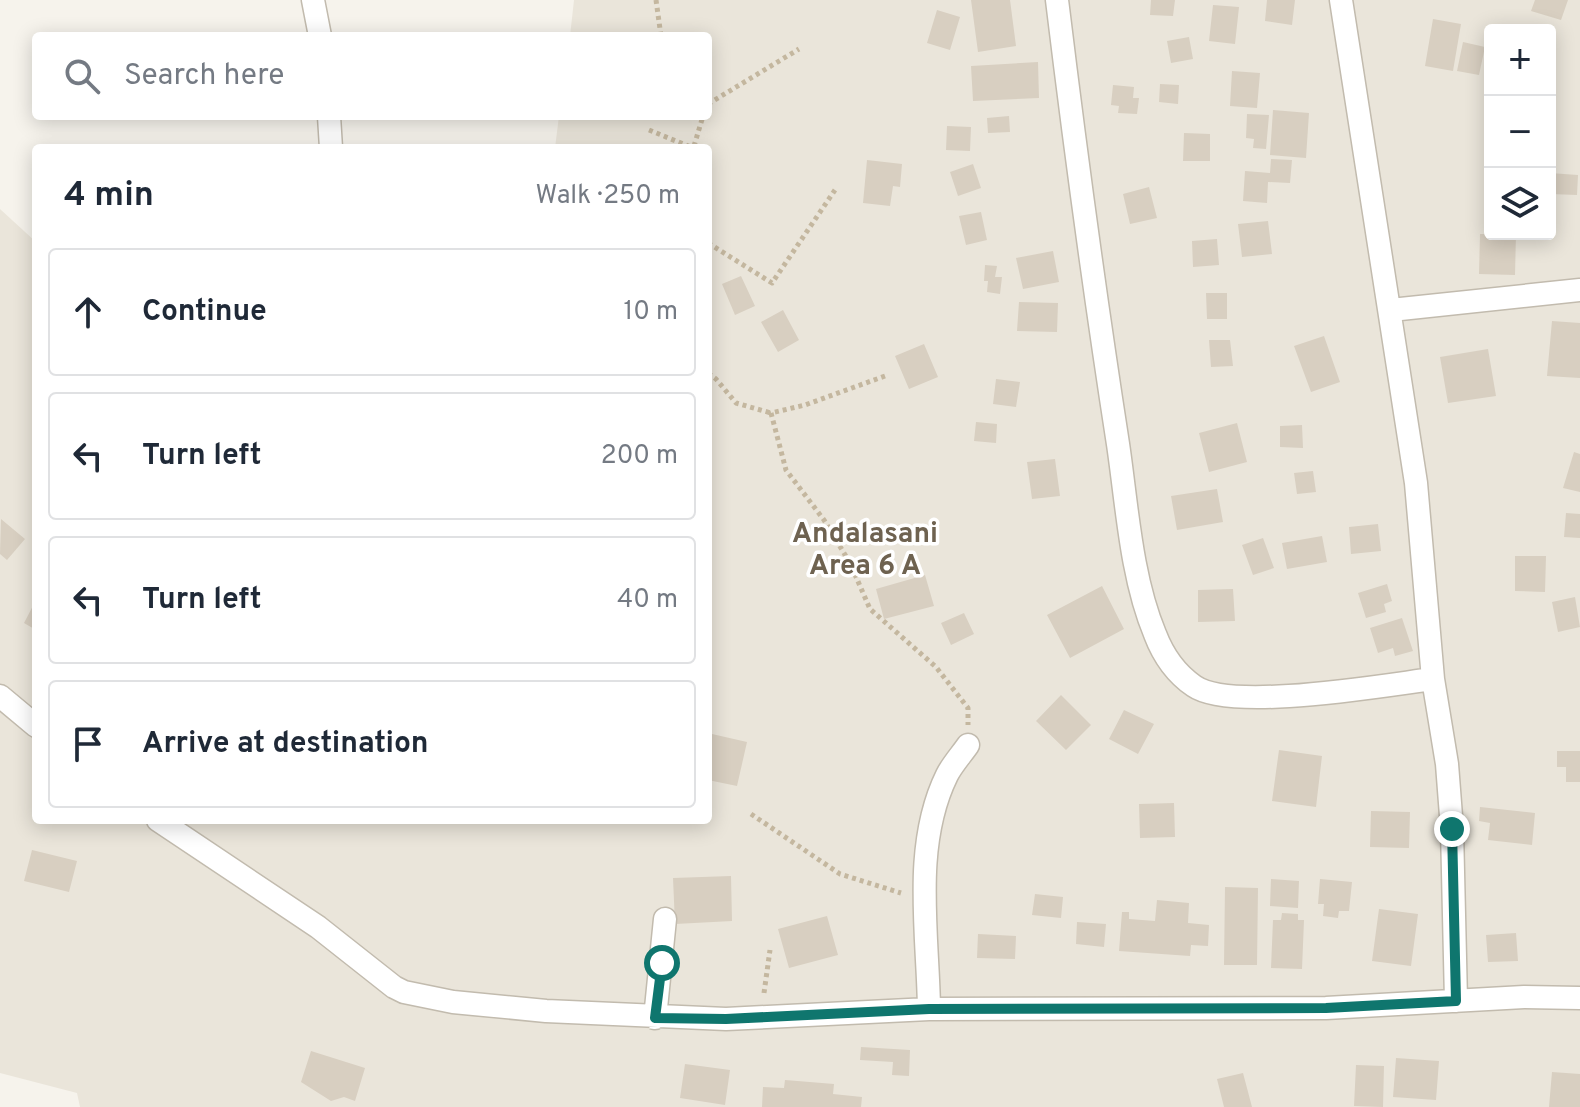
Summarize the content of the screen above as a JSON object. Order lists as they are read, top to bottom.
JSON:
{
  "districts": ["Andalasani Area 6 A"],
  "page": {
    "map_buttons": ["+", "−"],
    "search": "Search here",
    "heading": ["4 min", "Walk · 250 m"],
    "list": [
      ["Continue", "10 m"],
      ["Turn left", "200 m"],
      ["Turn left", "40 m"],
      "Arrive at destination"
    ]
  }
}
